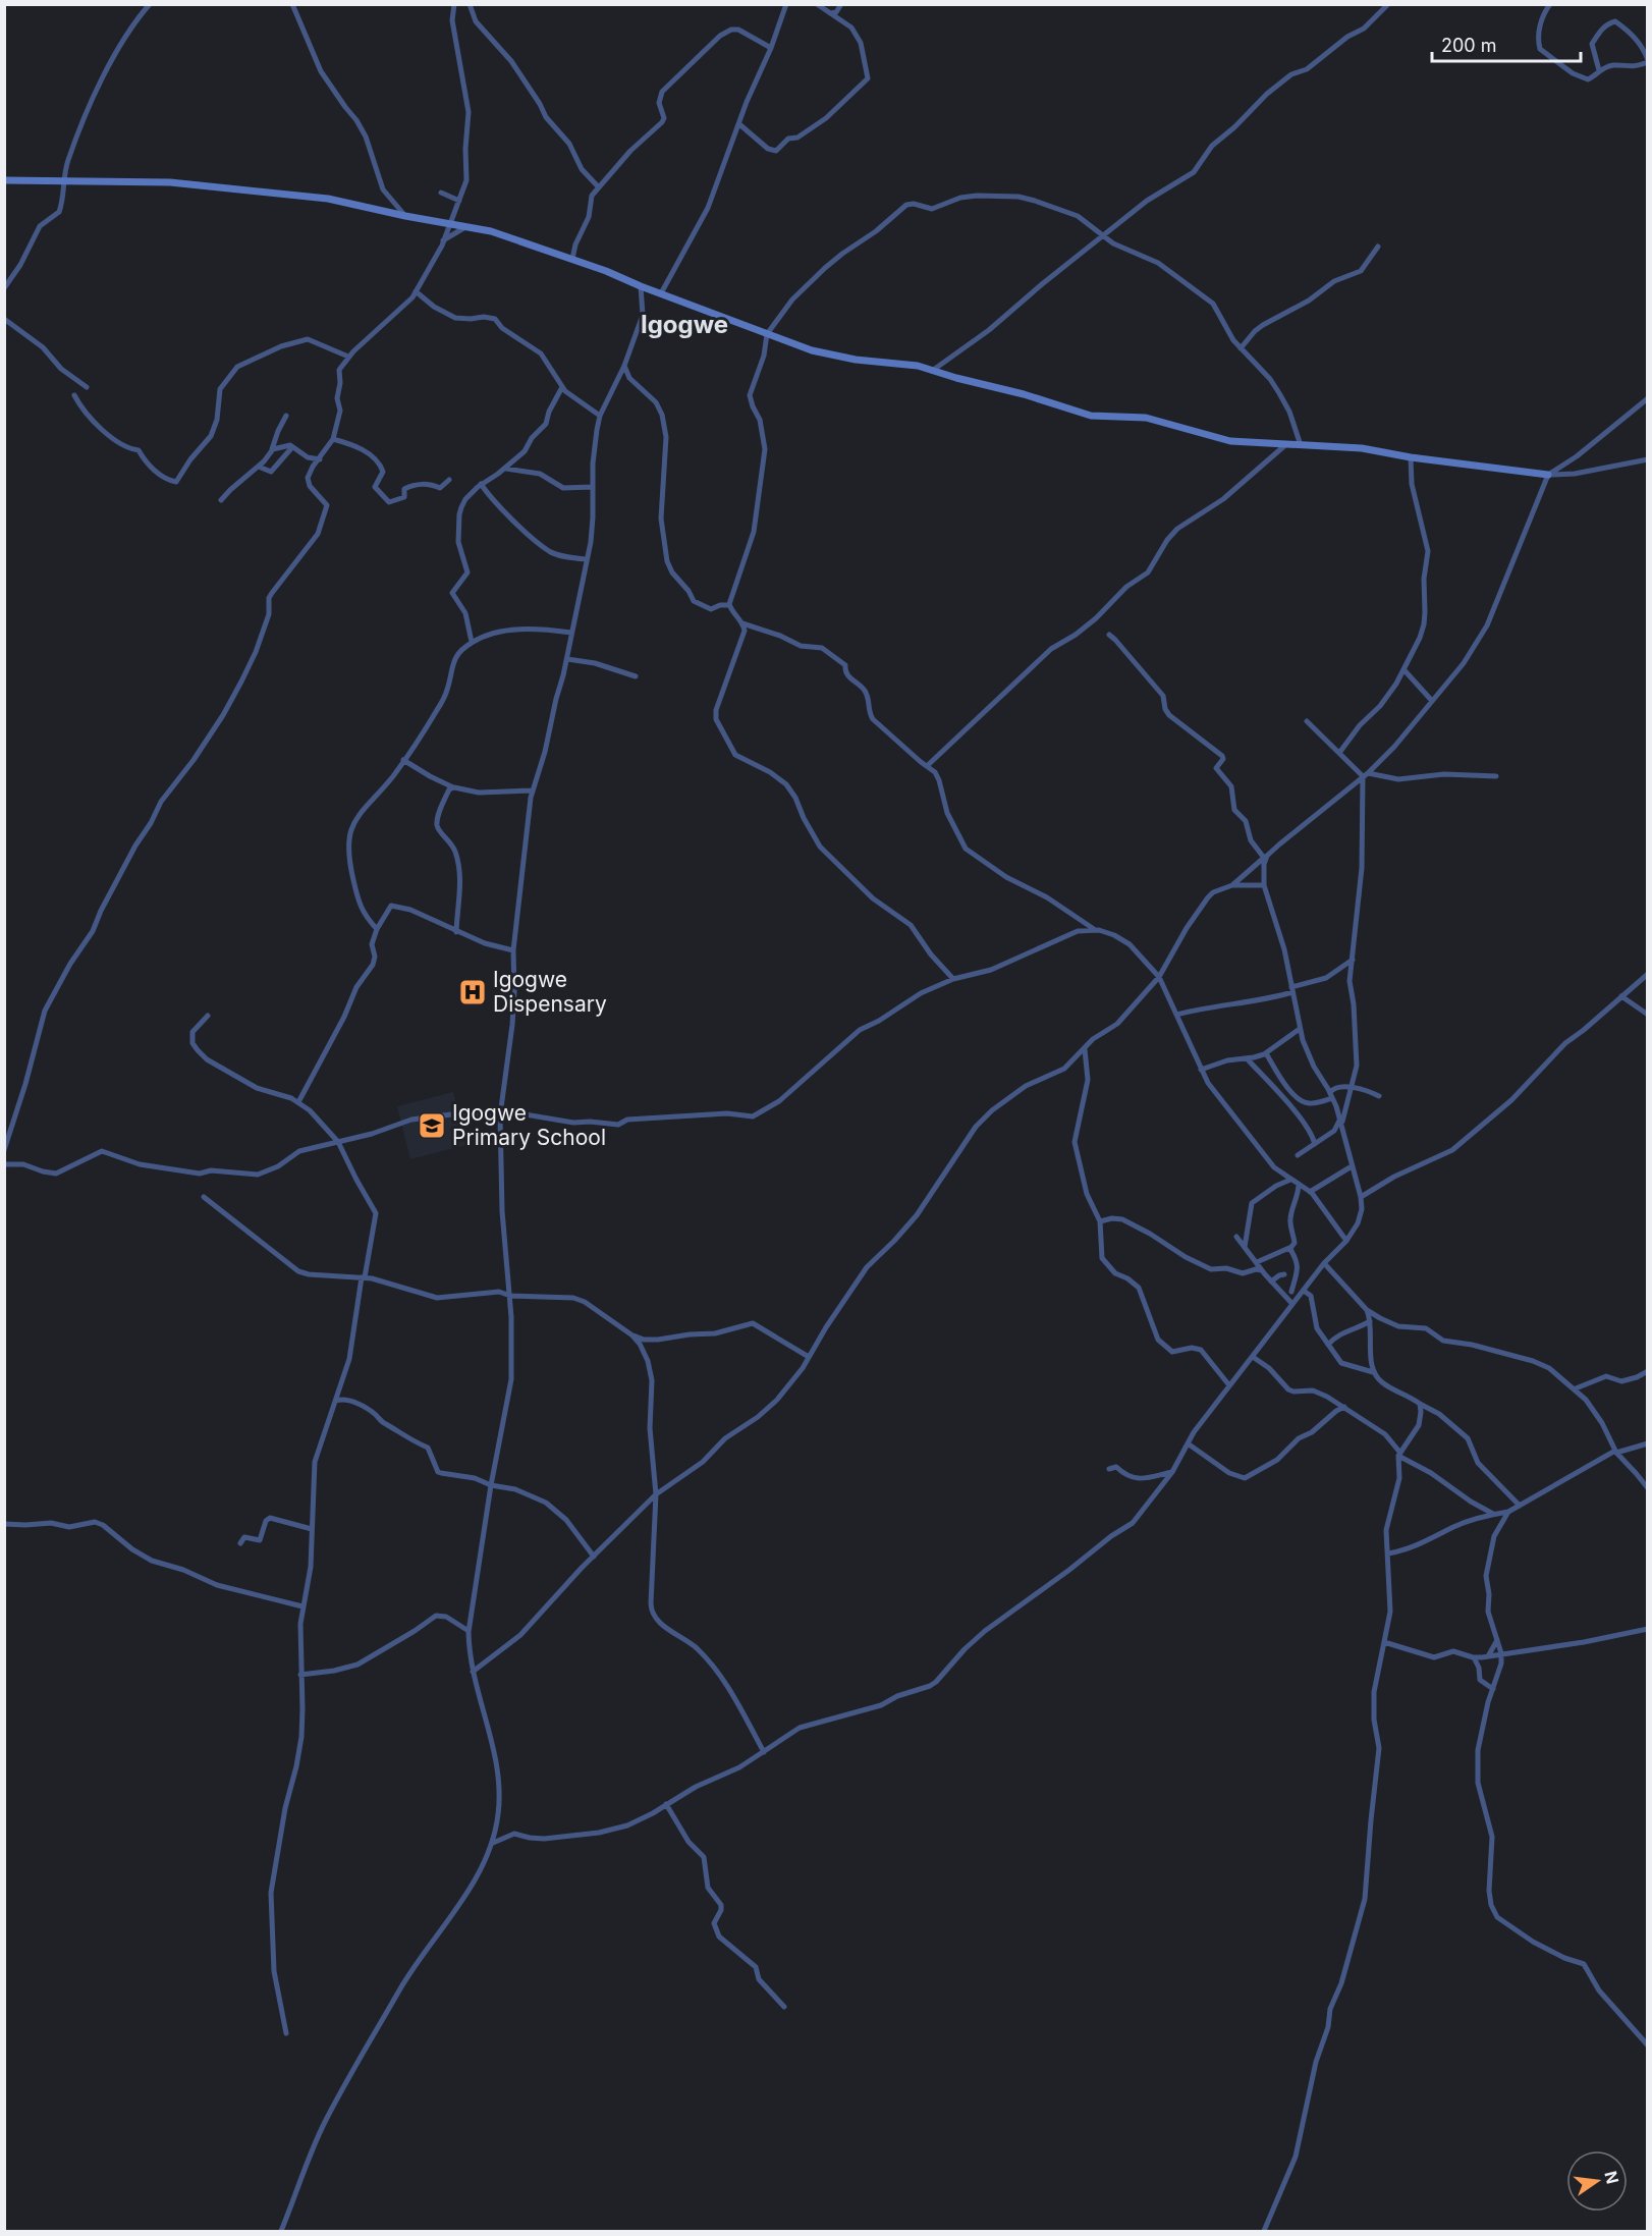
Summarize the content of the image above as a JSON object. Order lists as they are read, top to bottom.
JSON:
{
  "districts": ["Igogwe"],
  "places": {
    "hospital": ["Igogwe Dispensary"],
    "school or university": ["Igogwe Primary School"]
  },
  "scale_bar": "200 m",
  "north": "right"
}
